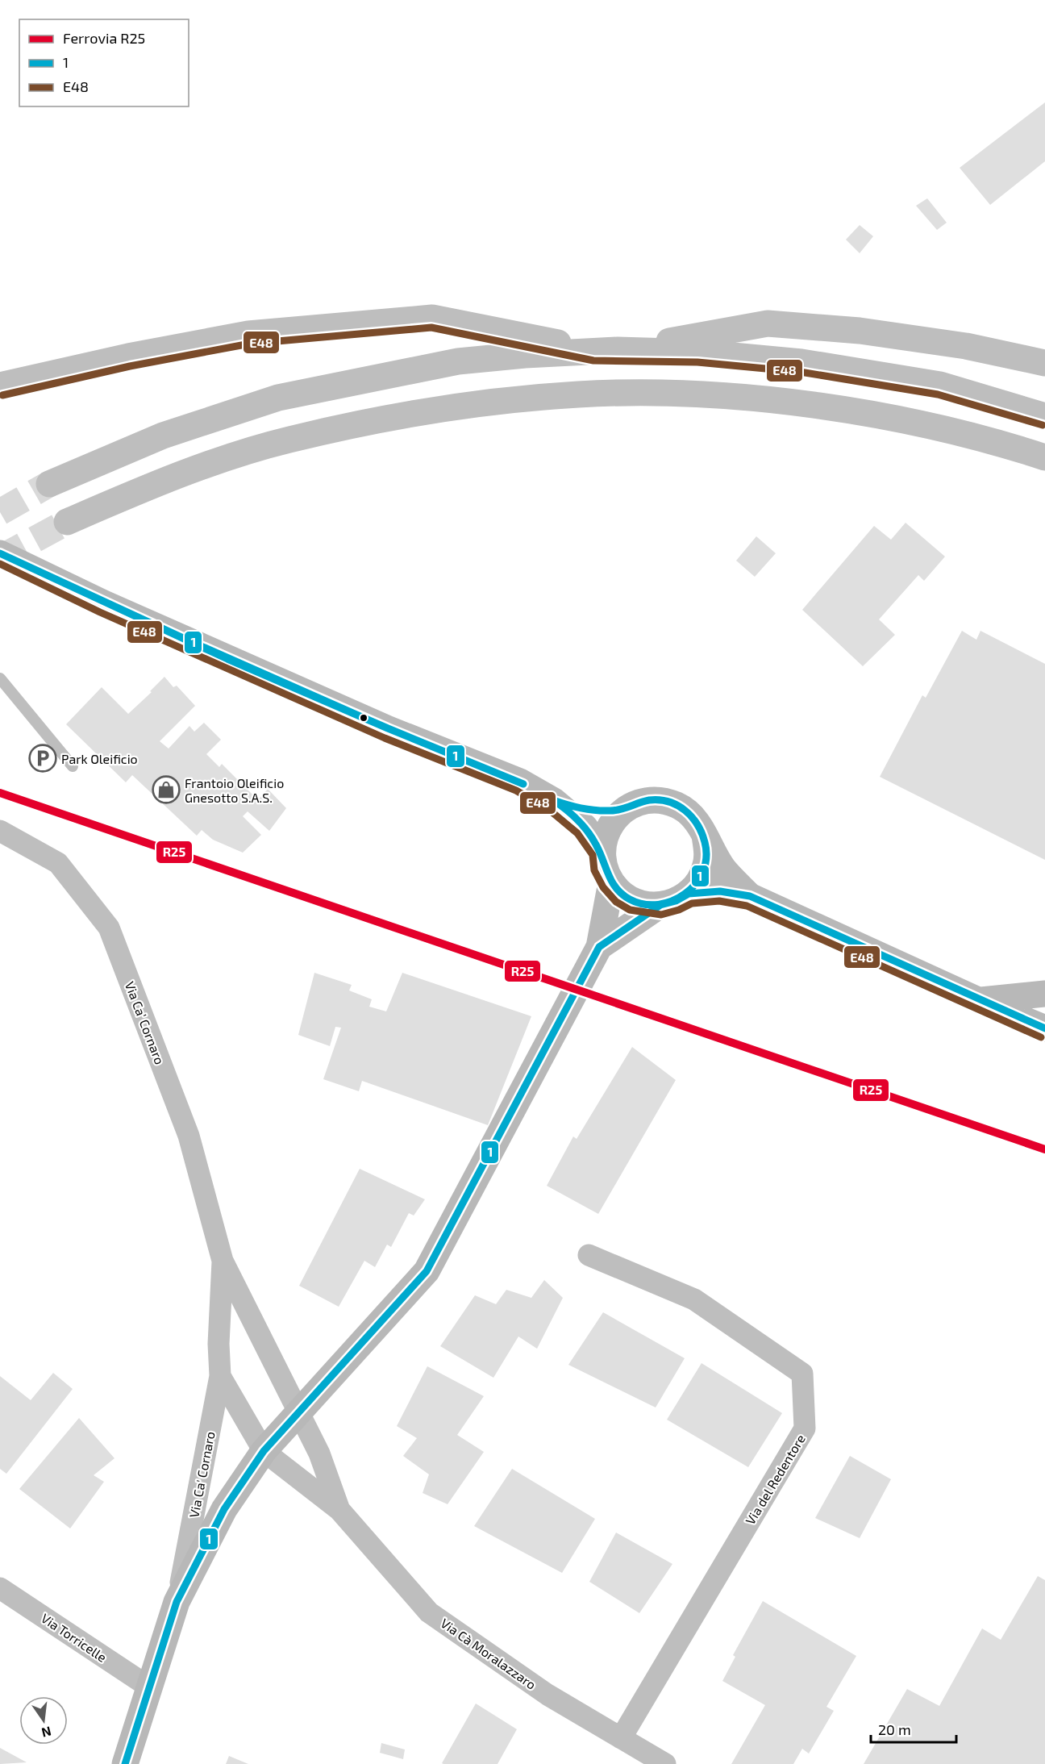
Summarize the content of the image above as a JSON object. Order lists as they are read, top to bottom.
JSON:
{
  "streets": {
    "street": [
      "Via Ca' Cornaro",
      "Via del Redentore",
      "Via Torricelle",
      "Via Cà Moralazzaro"
    ]
  },
  "crossings": [
    ["Via Ca' Cornaro", "Via Cà Moralazzaro"],
    ["Via del Redentore", "Via Cà Moralazzaro"]
  ],
  "places": {
    "parking": ["Park Oleificio"],
    "shop": ["Frantoio Oleificio Gnesotto S.A.S."]
  },
  "lines": ["transit line E48", "transit line 1", "rail line R25"],
  "legend": ["Ferrovia R25", "1", "E48"],
  "scale_bar": "20 m",
  "north": "bottom"
}
